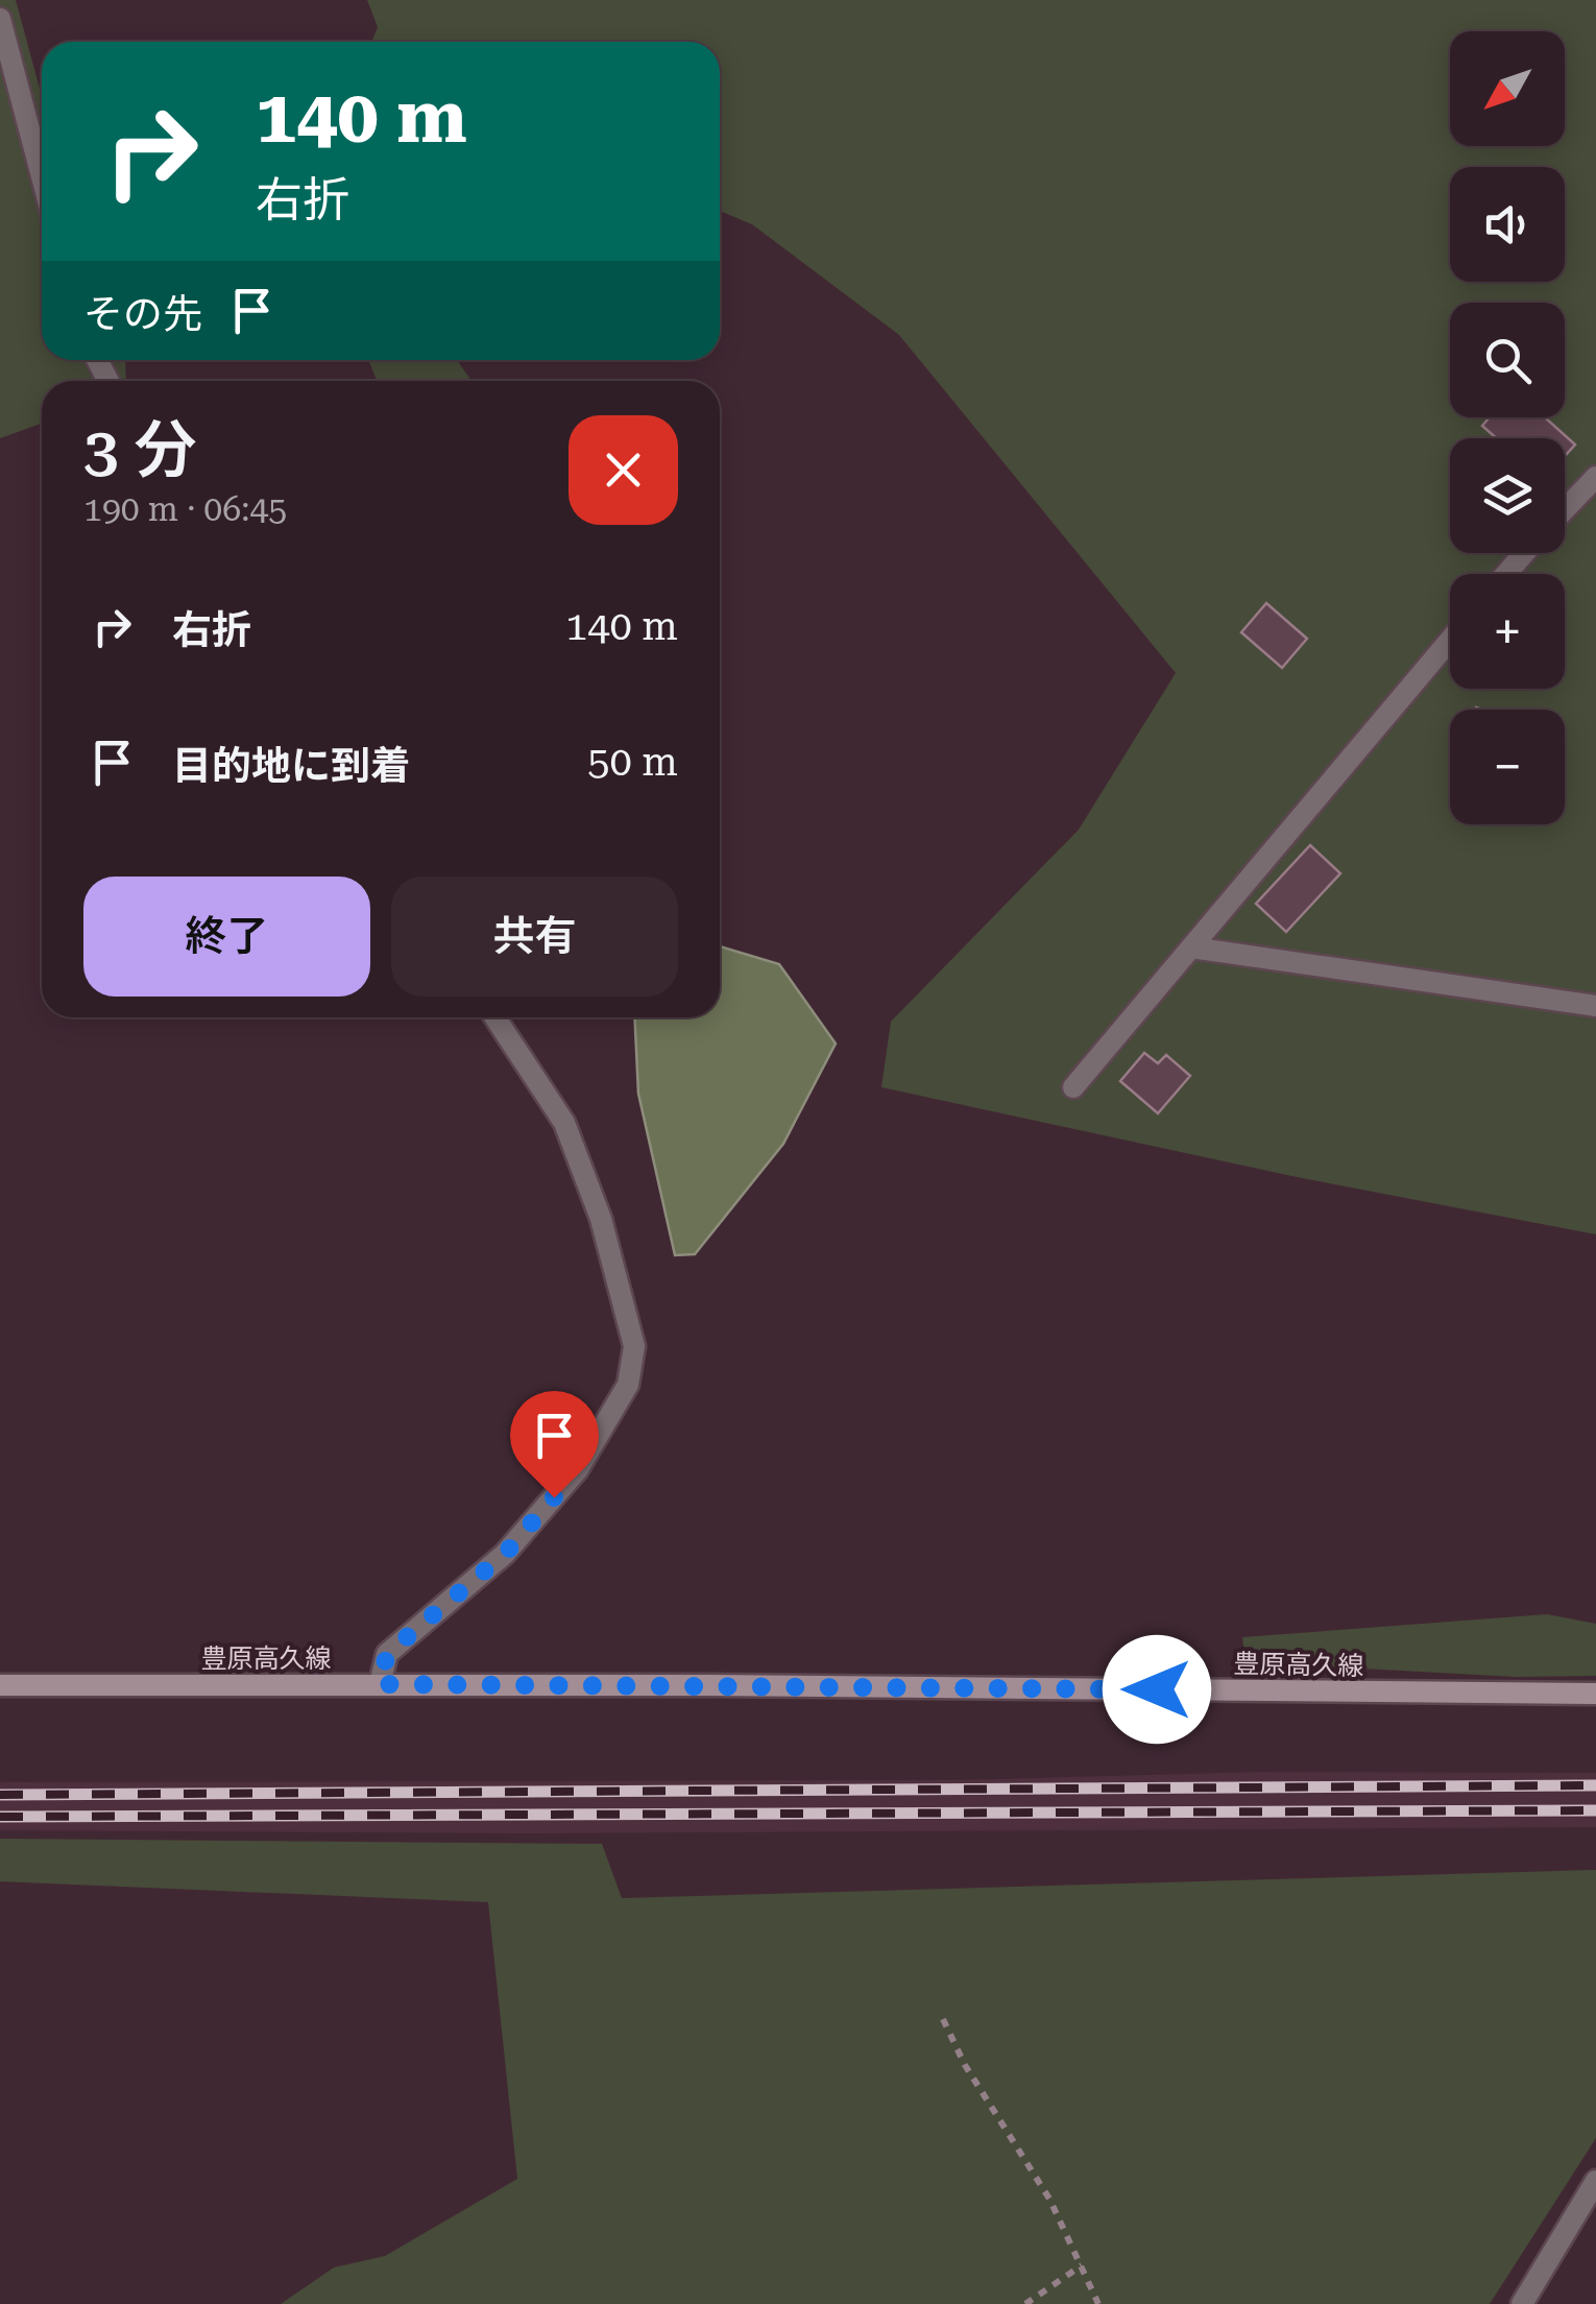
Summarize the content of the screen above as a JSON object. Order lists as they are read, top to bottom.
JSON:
{
  "streets": {
    "main road": ["豊原高久線"]
  },
  "north": "bottom left",
  "page": {
    "map_buttons": ["+", "−"],
    "turn": ["140 m", "右折"],
    "then": "その先",
    "heading": ["3 分", "190 m · 06:45"],
    "list": [
      {
        "name": "右折",
        "value": "140 m"
      },
      {
        "name": "目的地に到着",
        "value": "50 m"
      }
    ],
    "buttons": ["終了", "共有"]
  }
}
